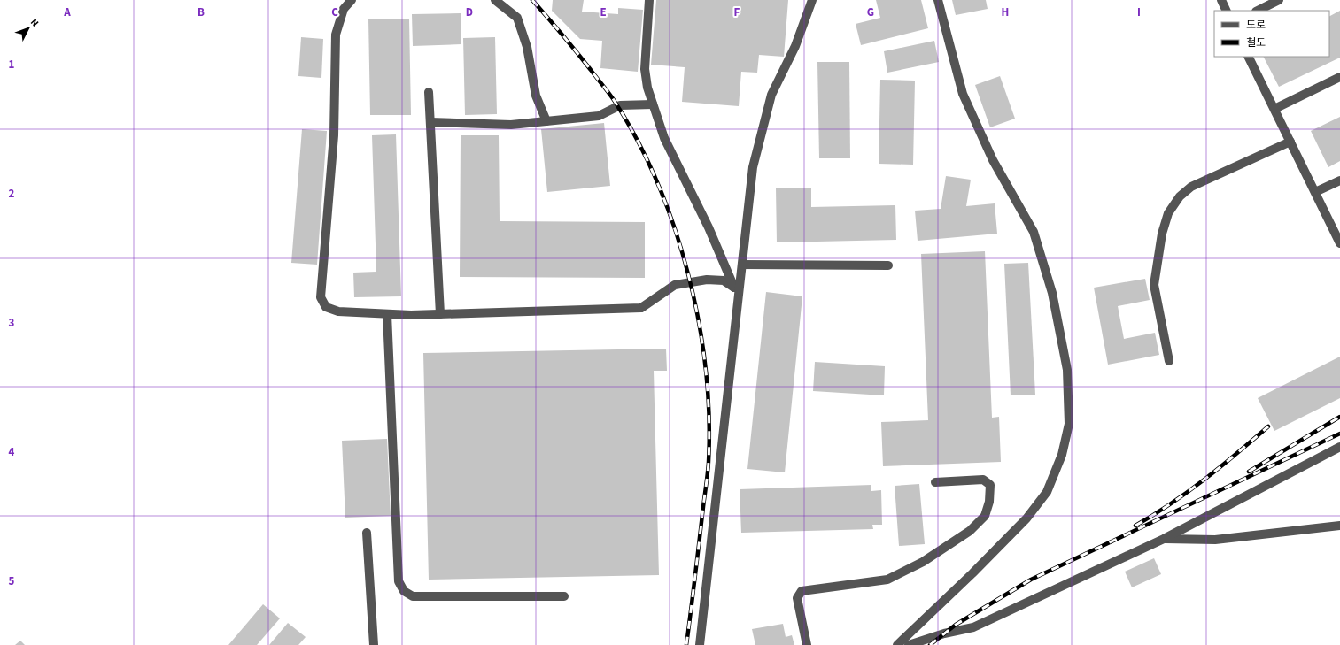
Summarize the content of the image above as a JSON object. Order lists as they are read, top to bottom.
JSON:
{
  "legend": ["도로", "철도"],
  "north": "top right",
  "grid": {
    "columns": [
      "A",
      "B",
      "C",
      "D",
      "E",
      "F",
      "G",
      "H",
      "I"
    ],
    "rows": [
      "1",
      "2",
      "3",
      "4",
      "5"
    ]
  }
}
